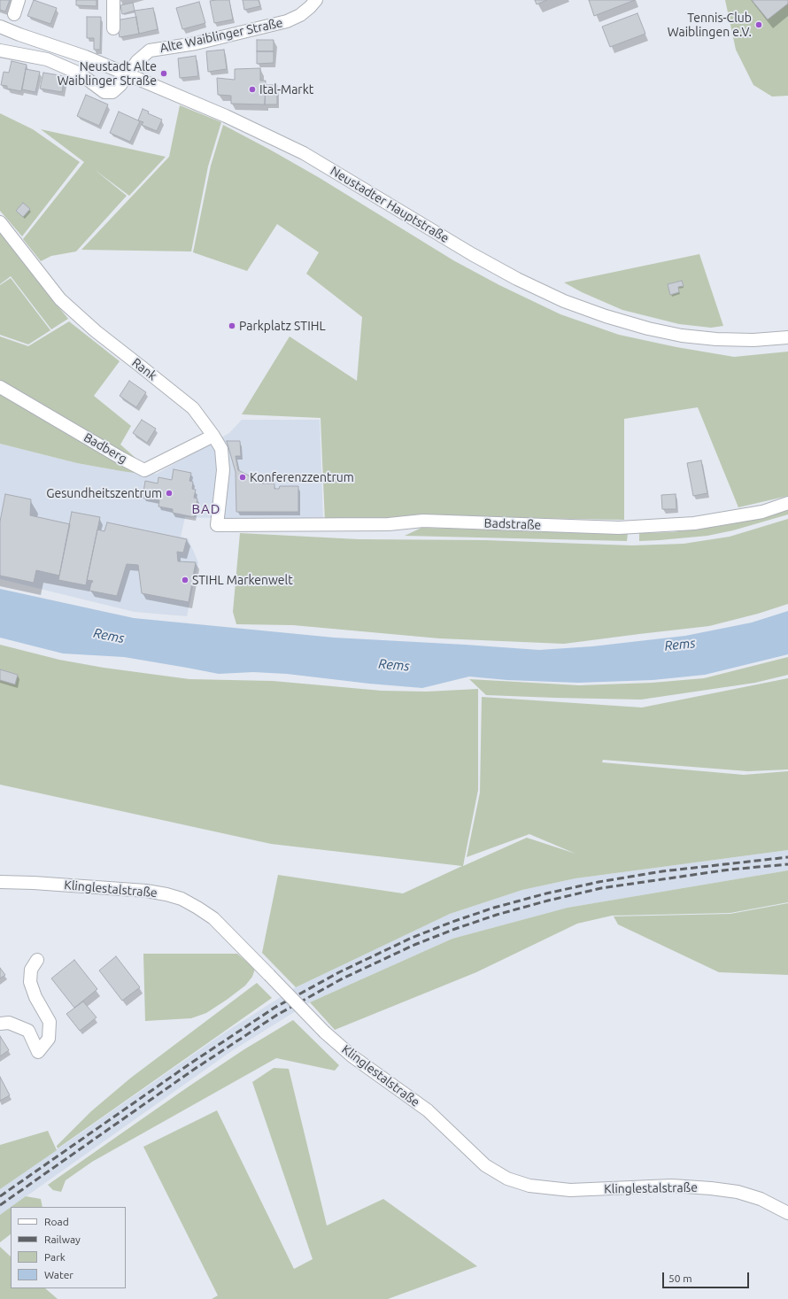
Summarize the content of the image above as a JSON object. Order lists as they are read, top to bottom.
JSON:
{
  "streets": {
    "street": [
      "Alte Waiblinger Straße",
      "Neustadter Hauptstraße",
      "Rank",
      "Badberg",
      "Badstraße",
      "Klinglestalstraße"
    ]
  },
  "crossings": [
    ["Alte Waiblinger Straße", "Neustadter Hauptstraße"],
    ["Rank", "Badberg"],
    ["Rank", "Badstraße"]
  ],
  "districts": ["BAD"],
  "water": ["Rems"],
  "places": [
    "Tennis-Club Waiblingen e.V.",
    "Neustadt Alte Waiblinger Straße",
    "Ital-Markt",
    "Parkplatz STIHL",
    "Konferenzzentrum",
    "Gesundheitszentrum",
    "STIHL Markenwelt"
  ],
  "legend": [
    "Road",
    "Railway",
    "Park",
    "Water"
  ],
  "scale_bar": "50 m"
}
